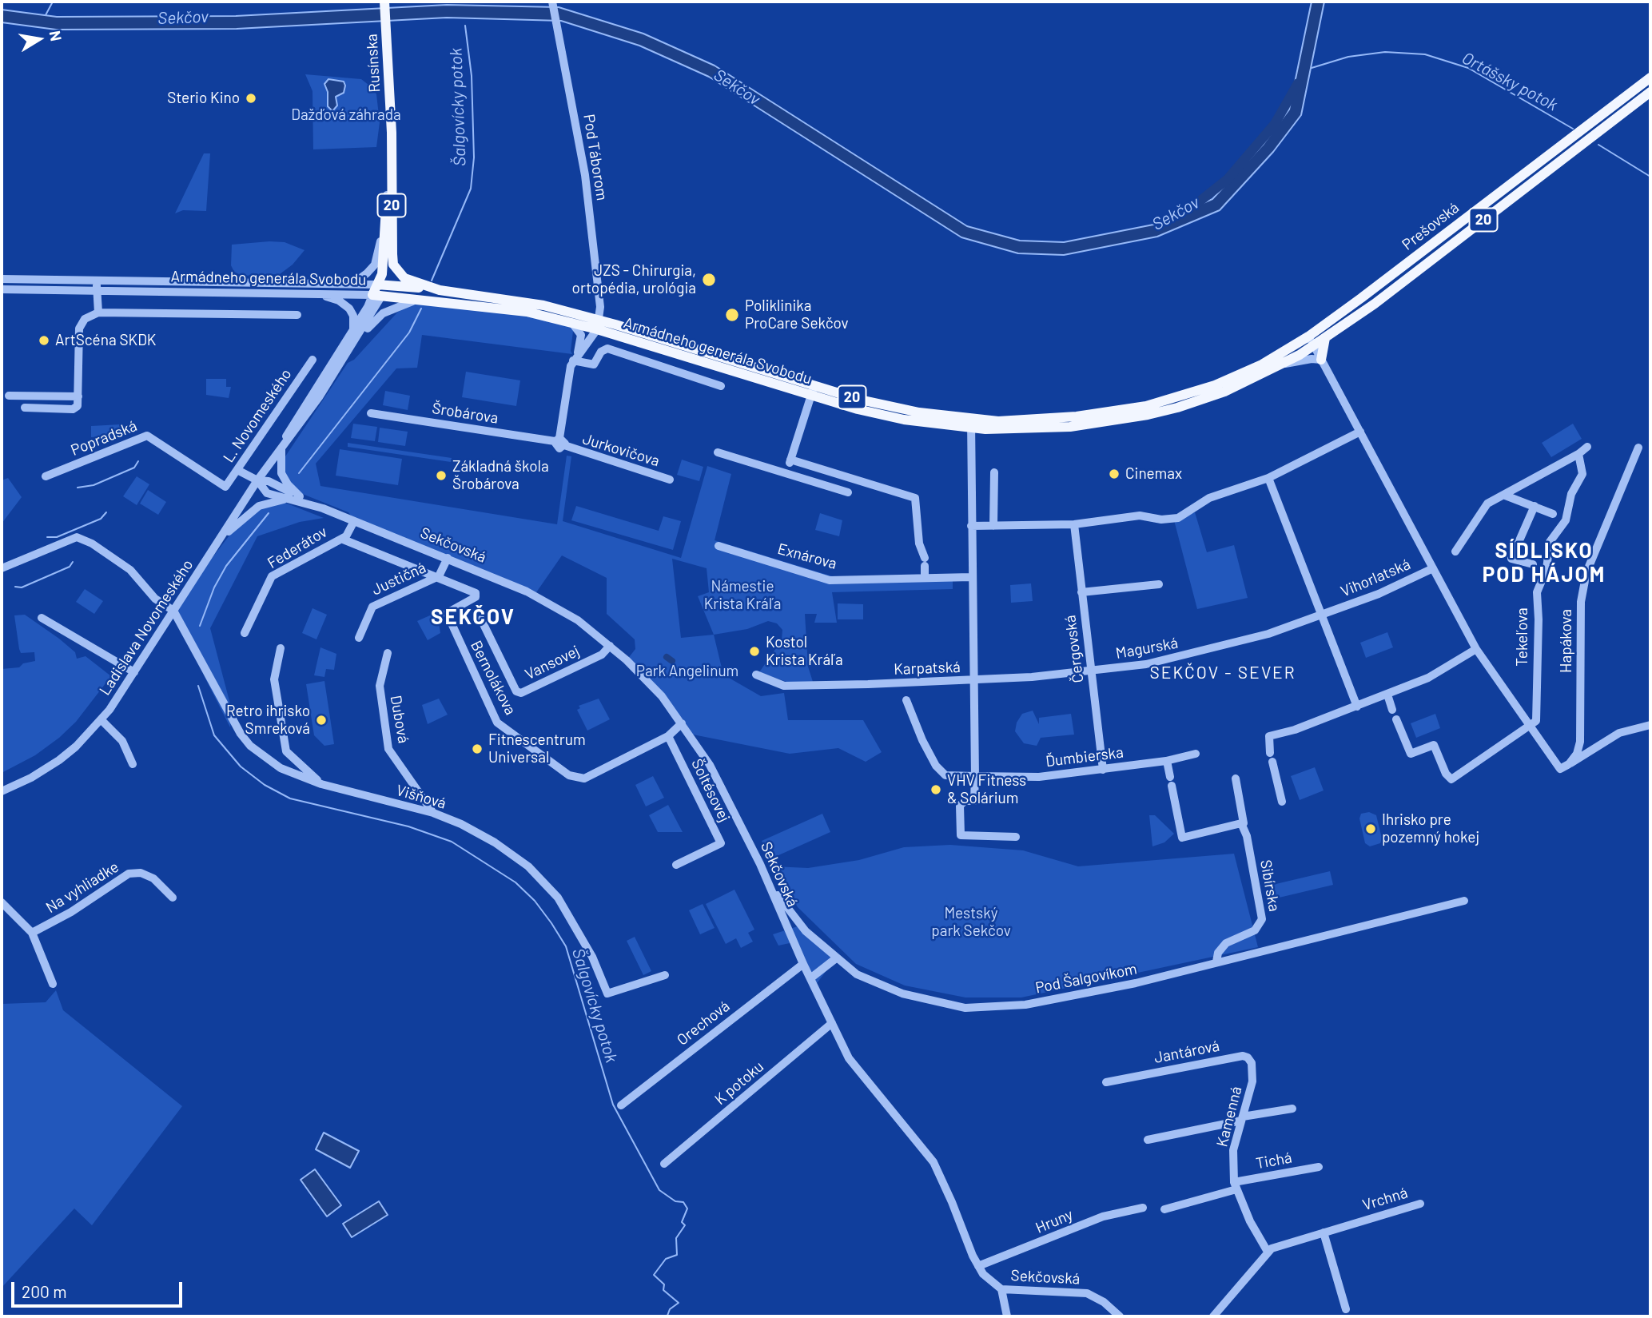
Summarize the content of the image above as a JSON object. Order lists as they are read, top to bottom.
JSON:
{
  "streets": {
    "main road": [
      "Rusínska",
      "20",
      "Prešovská",
      "Armádneho generála Svobodu"
    ],
    "street": [
      "Pod Táborom",
      "Šrobárova",
      "L. Novomeského",
      "Popradská",
      "Jurkovičova",
      "Sekčovská",
      "Federátov",
      "Exnárova",
      "Vihorlatská",
      "Justičná",
      "Ladislava Novomeského",
      "Tekeľova",
      "Hapákova",
      "Magurská",
      "Čergovská",
      "Vansovej",
      "Karpatská",
      "Bernolákova",
      "Dubová",
      "Ďumbierska",
      "Šoltésovej",
      "Višňová",
      "Sibírska",
      "Na vyhliadke",
      "Pod Šalgovíkom",
      "Orechová",
      "Jantárová",
      "K potoku",
      "Kamenná",
      "Tichá",
      "Vrchná",
      "Hruny"
    ]
  },
  "crossings": [
    ["Rusínska", "Armádneho generála Svobodu"],
    ["Pod Táborom", "Armádneho generála Svobodu"],
    ["Pod Táborom", "Jurkovičova"],
    ["Prešovská", "Armádneho generála Svobodu"],
    ["Prešovská", "Vihorlatská"],
    ["Armádneho generála Svobodu", "Jurkovičova"],
    ["Armádneho generála Svobodu", "Vihorlatská"],
    ["Armádneho generála Svobodu", "Ladislava Novomeského"],
    ["Šrobárova", "Jurkovičova"],
    ["L. Novomeského", "Popradská"],
    ["Sekčovská", "Federátov"],
    ["Sekčovská", "Justičná"],
    ["Sekčovská", "Ladislava Novomeského"],
    ["Sekčovská", "Vansovej"],
    ["Sekčovská", "Pod Šalgovíkom"],
    ["Sekčovská", "Orechová"],
    ["Sekčovská", "K potoku"],
    ["Sekčovská", "Hruny"],
    ["Exnárova", "Karpatská"],
    ["Vihorlatská", "Magurská"],
    ["Justičná", "Bernolákova"],
    ["Ladislava Novomeského", "Višňová"],
    ["Magurská", "Čergovská"],
    ["Magurská", "Karpatská"],
    ["Čergovská", "Ďumbierska"],
    ["Bernolákova", "Šoltésovej"],
    ["Dubová", "Višňová"],
    ["Sibírska", "Pod Šalgovíkom"],
    ["Jantárová", "Kamenná"],
    ["Kamenná", "Tichá"]
  ],
  "districts": ["SÍDLISKO POD HÁJOM", "SEKČOV", "SEKČOV - SEVER"],
  "water": ["Sekčov", "Ortášsky potok", "Šalgovícky potok"],
  "parks": [
    "Dažďová záhrada",
    "Námestie Krista Kráľa",
    "Park Angelinum",
    "Mestský park Sekčov"
  ],
  "places": [
    "Sterio Kino",
    "JZS - Chirurgia, ortopédia, urológia",
    "Poliklinika ProCare Sekčov",
    "ArtScéna SKDK",
    "Cinemax",
    "Základná škola Šrobárova",
    "Kostol Krista Kráľa",
    "Retro ihrisko Smreková",
    "Fitnescentrum Universal",
    "VHV Fitness & Solárium",
    "Ihrisko pre pozemný hokej"
  ],
  "scale_bar": "200 m",
  "north": "right"
}
